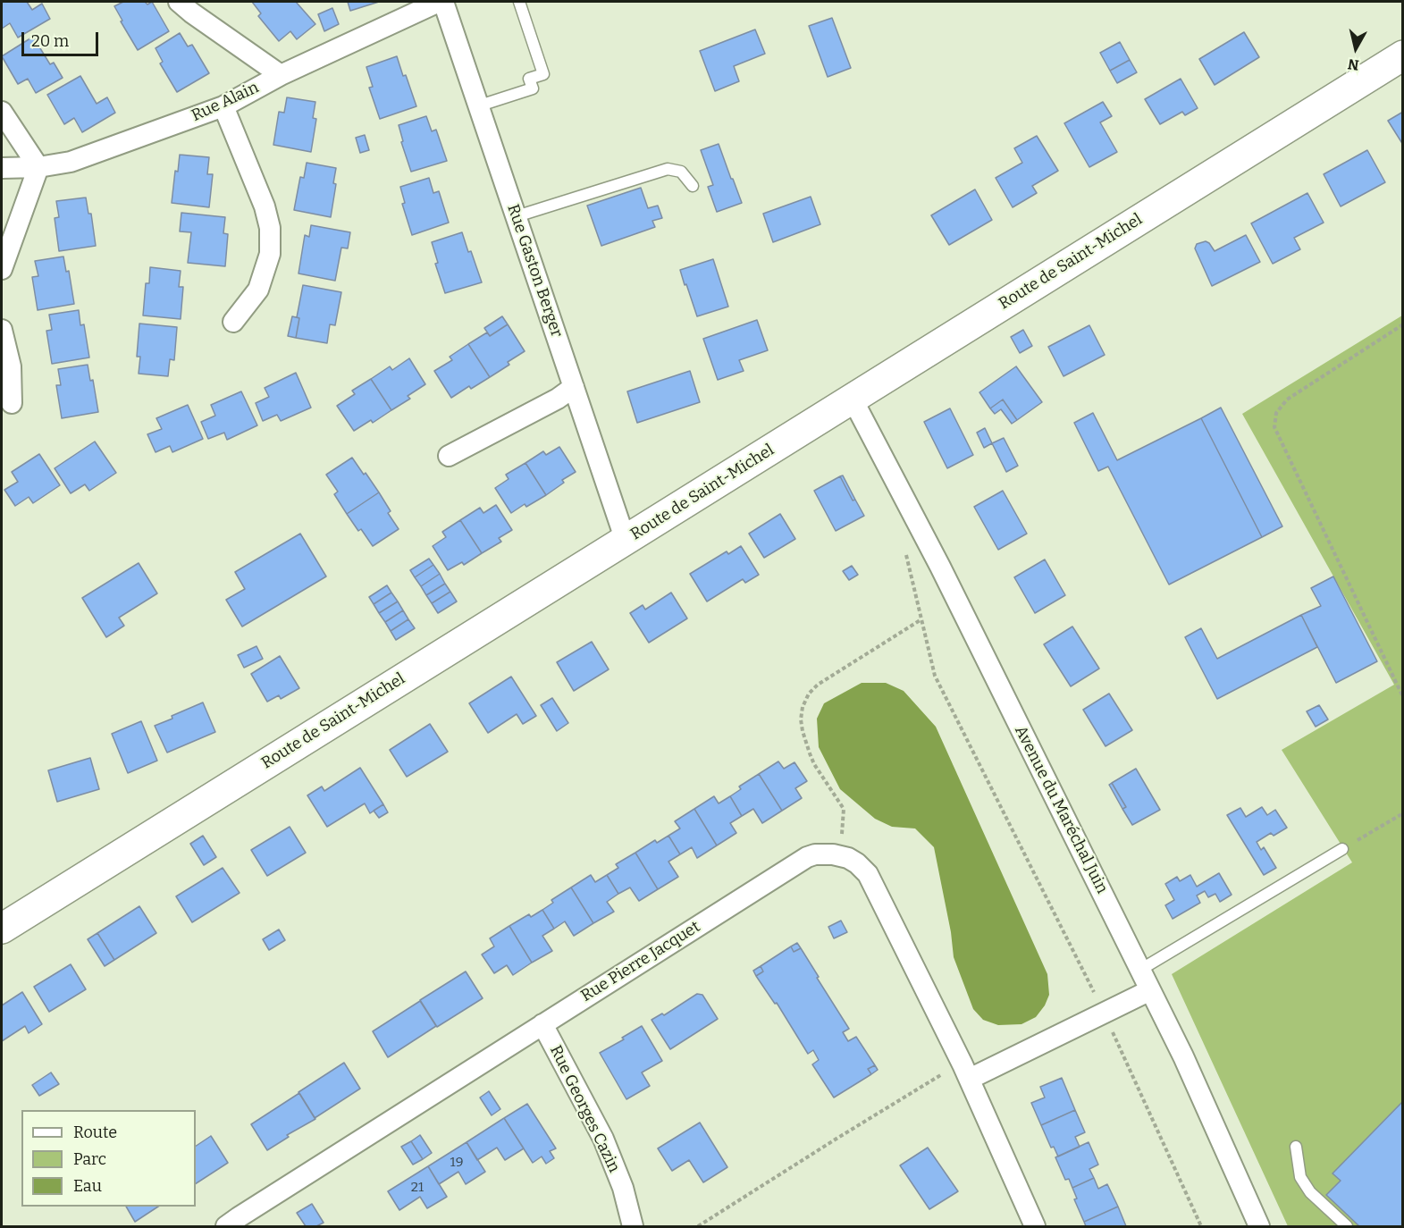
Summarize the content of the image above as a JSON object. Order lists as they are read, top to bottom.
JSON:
{
  "streets": {
    "street": [
      "Rue Alain",
      "Route de Saint-Michel",
      "Rue Gaston Berger",
      "Avenue du Maréchal Juin",
      "Rue Pierre Jacquet",
      "Rue Georges Cazin"
    ]
  },
  "crossings": [
    ["Route de Saint-Michel", "Rue Gaston Berger"],
    ["Route de Saint-Michel", "Avenue du Maréchal Juin"],
    ["Rue Pierre Jacquet", "Rue Georges Cazin"]
  ],
  "house_numbers": ["19", "21"],
  "legend": ["Route", "Parc", "Eau"],
  "scale_bar": "20 m",
  "north": "bottom"
}
